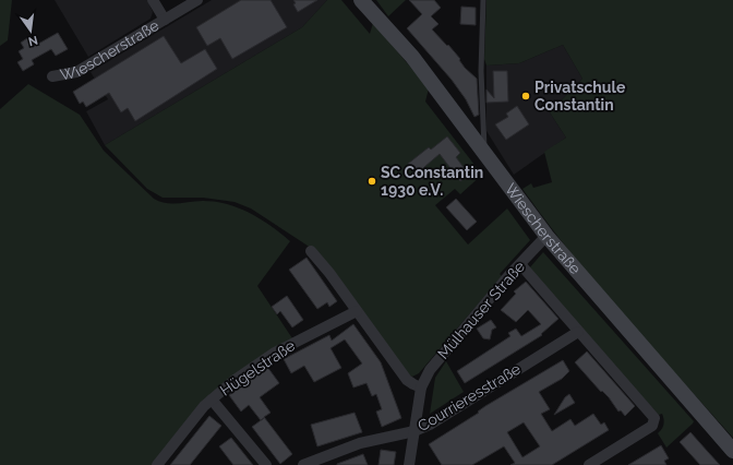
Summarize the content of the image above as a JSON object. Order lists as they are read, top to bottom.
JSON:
{
  "streets": {
    "main road": ["Wiescherstraße"],
    "street": ["Mülhauser Straße", "Hügelstraße", "Courrieresstraße"]
  },
  "crossings": [
    ["Wiescherstraße", "Mülhauser Straße"],
    ["Mülhauser Straße", "Courrieresstraße"]
  ],
  "places": ["Privatschule Constantin", "SC Constantin 1930 e.V."],
  "north": "bottom"
}
